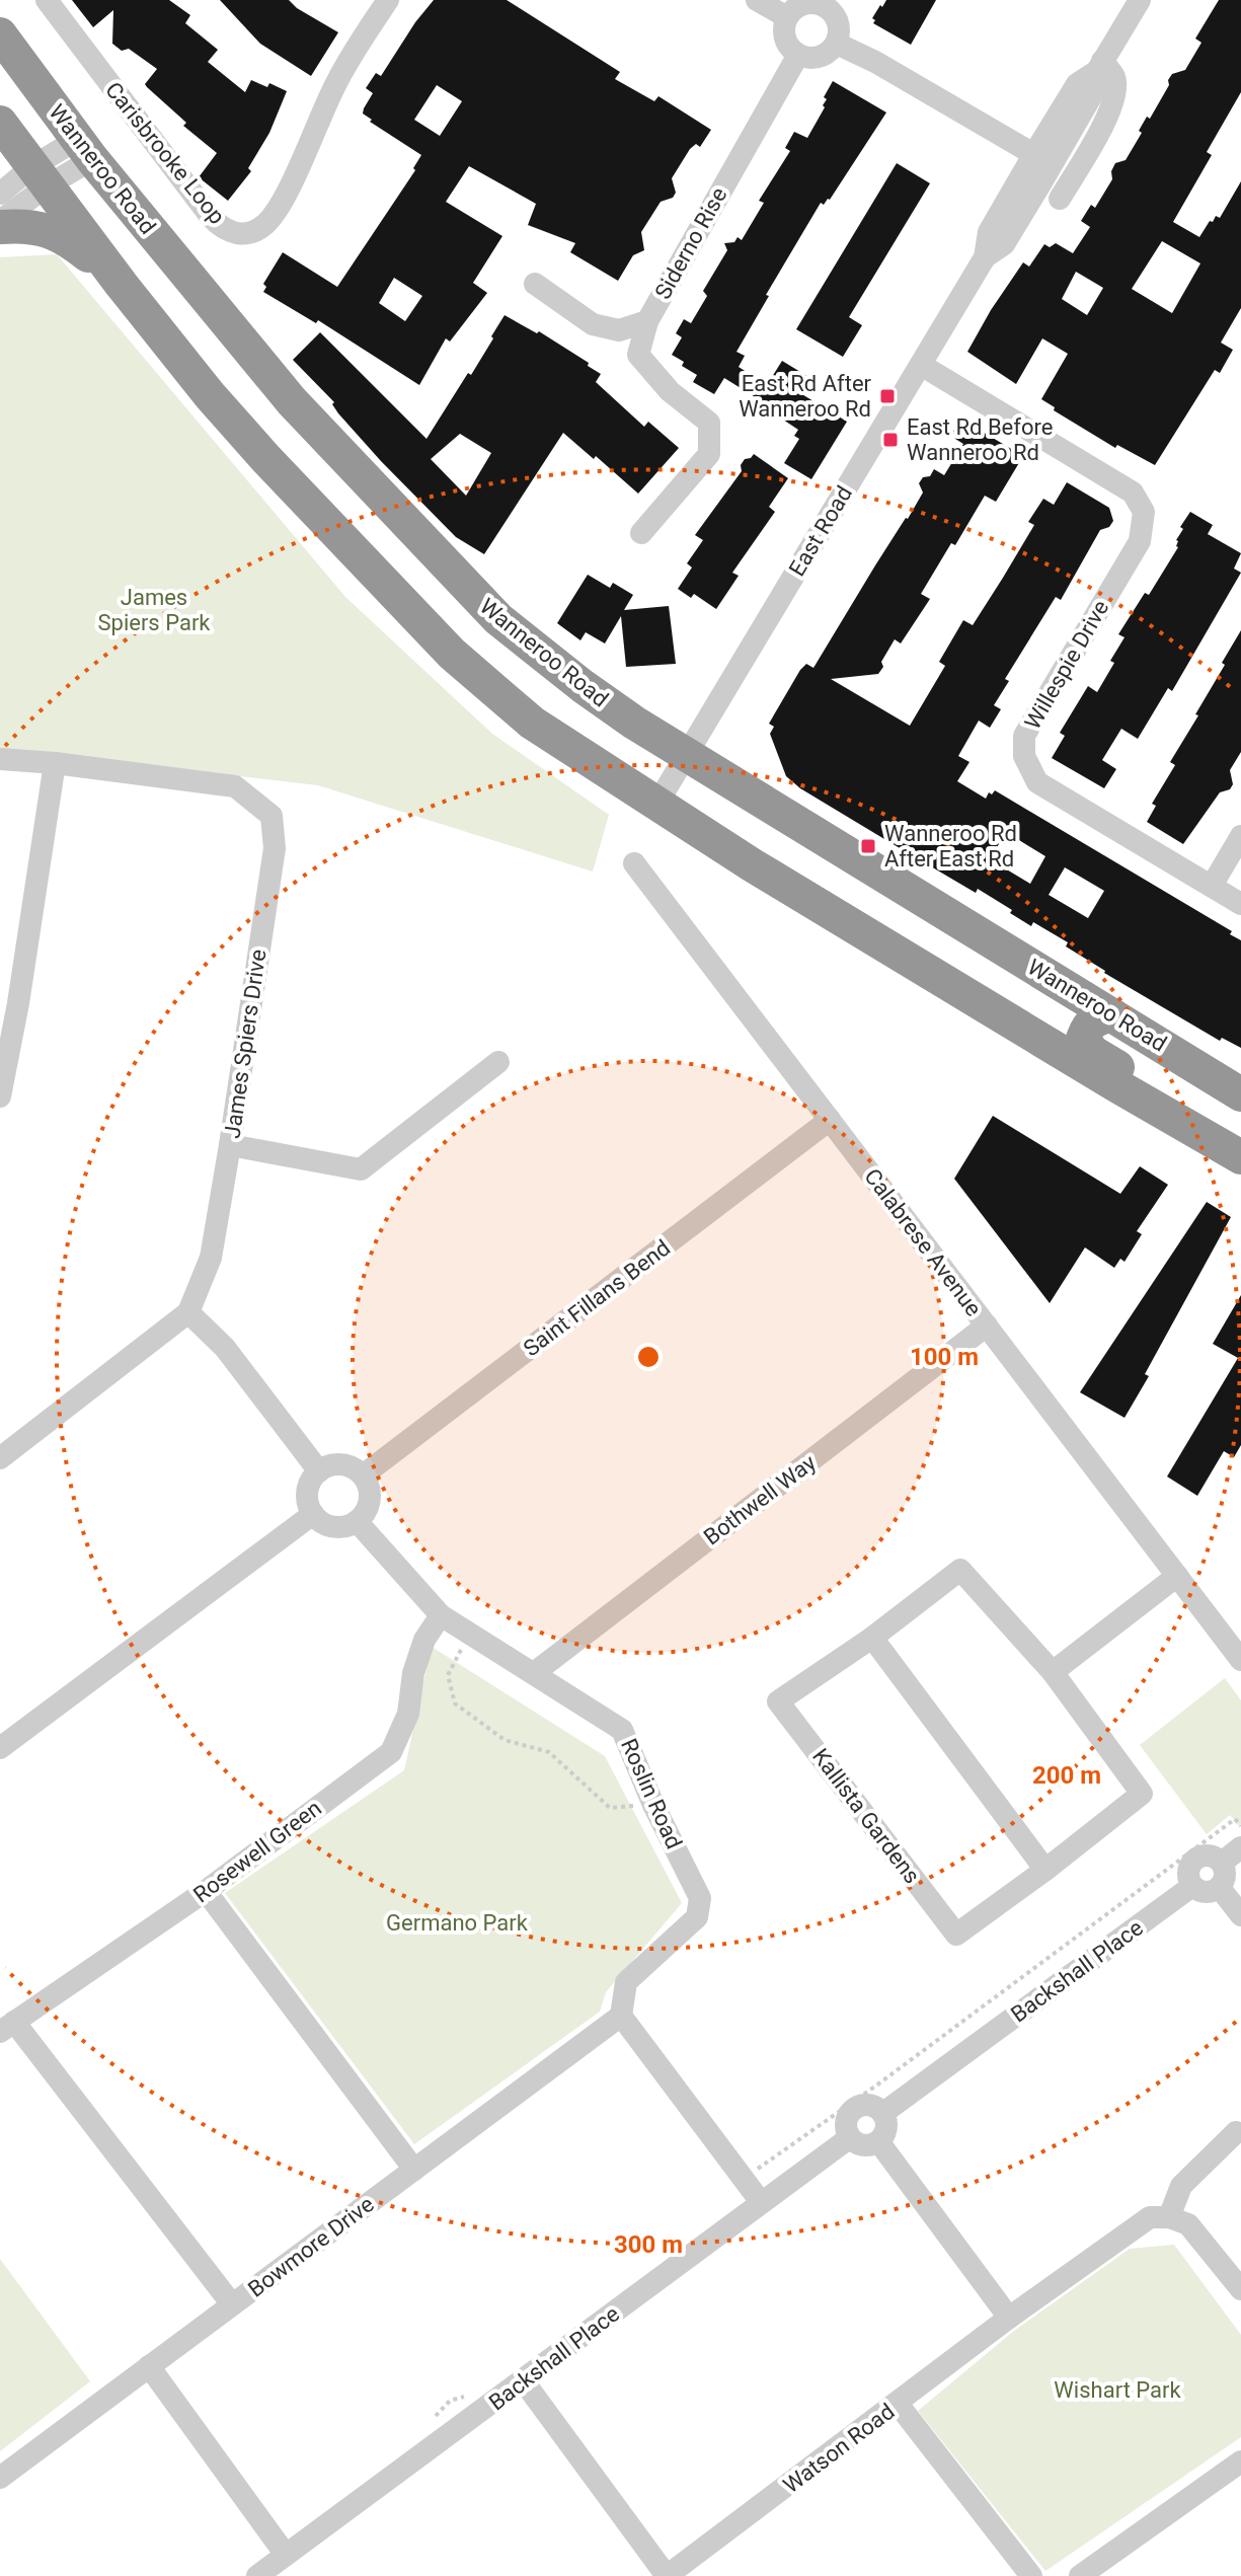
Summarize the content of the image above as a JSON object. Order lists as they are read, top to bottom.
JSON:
{
  "streets": {
    "highway": ["Wanneroo Road"],
    "street": [
      "Carisbrooke Loop",
      "Siderno Rise",
      "East Road",
      "Willespie Drive",
      "James Spiers Drive",
      "Calabrese Avenue",
      "Saint Fillans Bend",
      "Bothwell Way",
      "Roslin Road",
      "Kallista Gardens",
      "Rosewell Green",
      "Backshall Place",
      "Bowmore Drive",
      "Watson Road"
    ]
  },
  "crossings": [
    ["Wanneroo Road", "East Road"],
    ["East Road", "Willespie Drive"],
    ["Calabrese Avenue", "Saint Fillans Bend"],
    ["Calabrese Avenue", "Bothwell Way"],
    ["Saint Fillans Bend", "Roslin Road"],
    ["Bothwell Way", "Roslin Road"],
    ["Roslin Road", "Rosewell Green"],
    ["Roslin Road", "Bowmore Drive"]
  ],
  "parks": ["James Spiers Park", "Germano Park", "Wishart Park"],
  "places": {
    "transit": ["East Rd After Wanneroo Rd", "East Rd Before Wanneroo Rd", "Wanneroo Rd After East Rd"]
  },
  "rings": ["100 m", "200 m", "300 m"]
}
